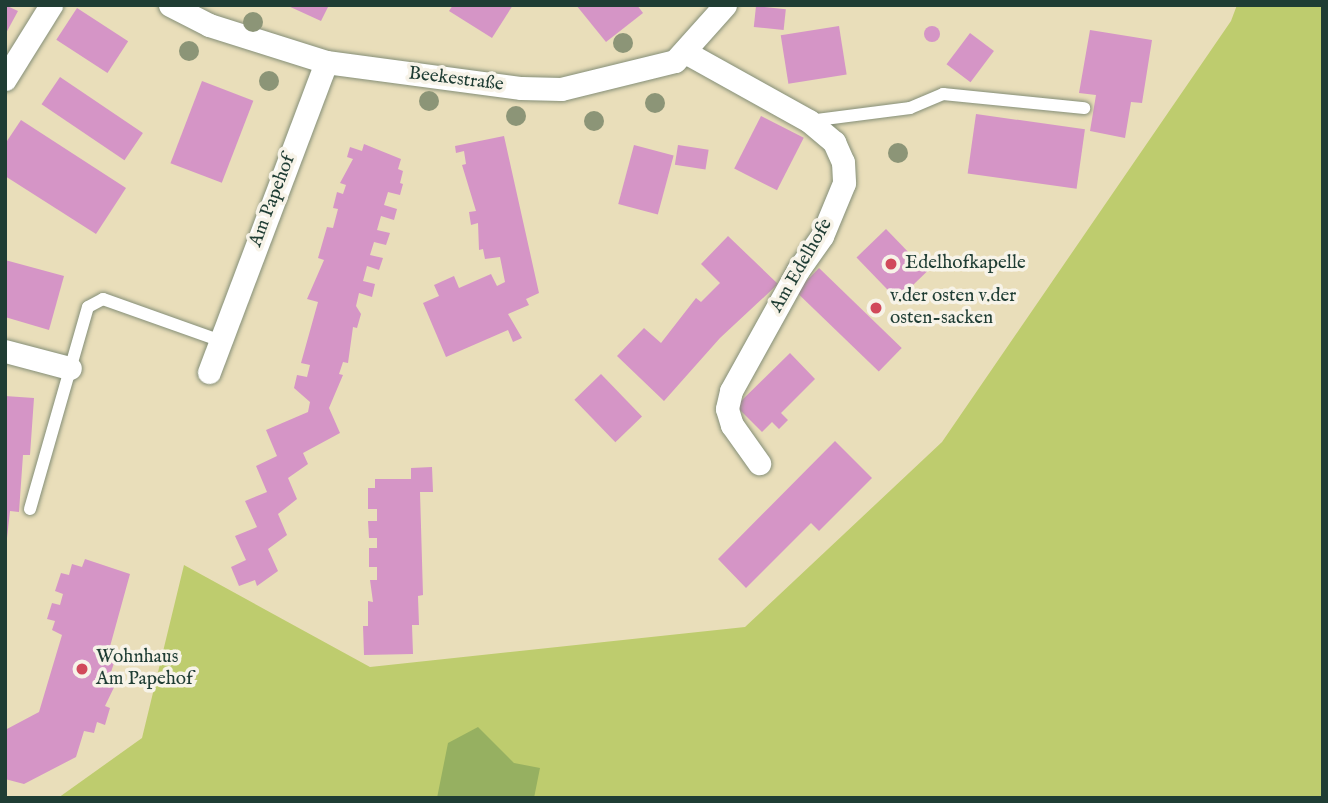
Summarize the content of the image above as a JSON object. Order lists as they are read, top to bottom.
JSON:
{
  "streets": {
    "street": ["Beekestraße", "Am Papehof", "Am Edelhofe"]
  },
  "crossings": [
    ["Beekestraße", "Am Papehof"],
    ["Beekestraße", "Am Edelhofe"]
  ],
  "places": ["Edelhofkapelle", "v.der osten v.der osten-sacken", "Wohnhaus Am Papehof"]
}
